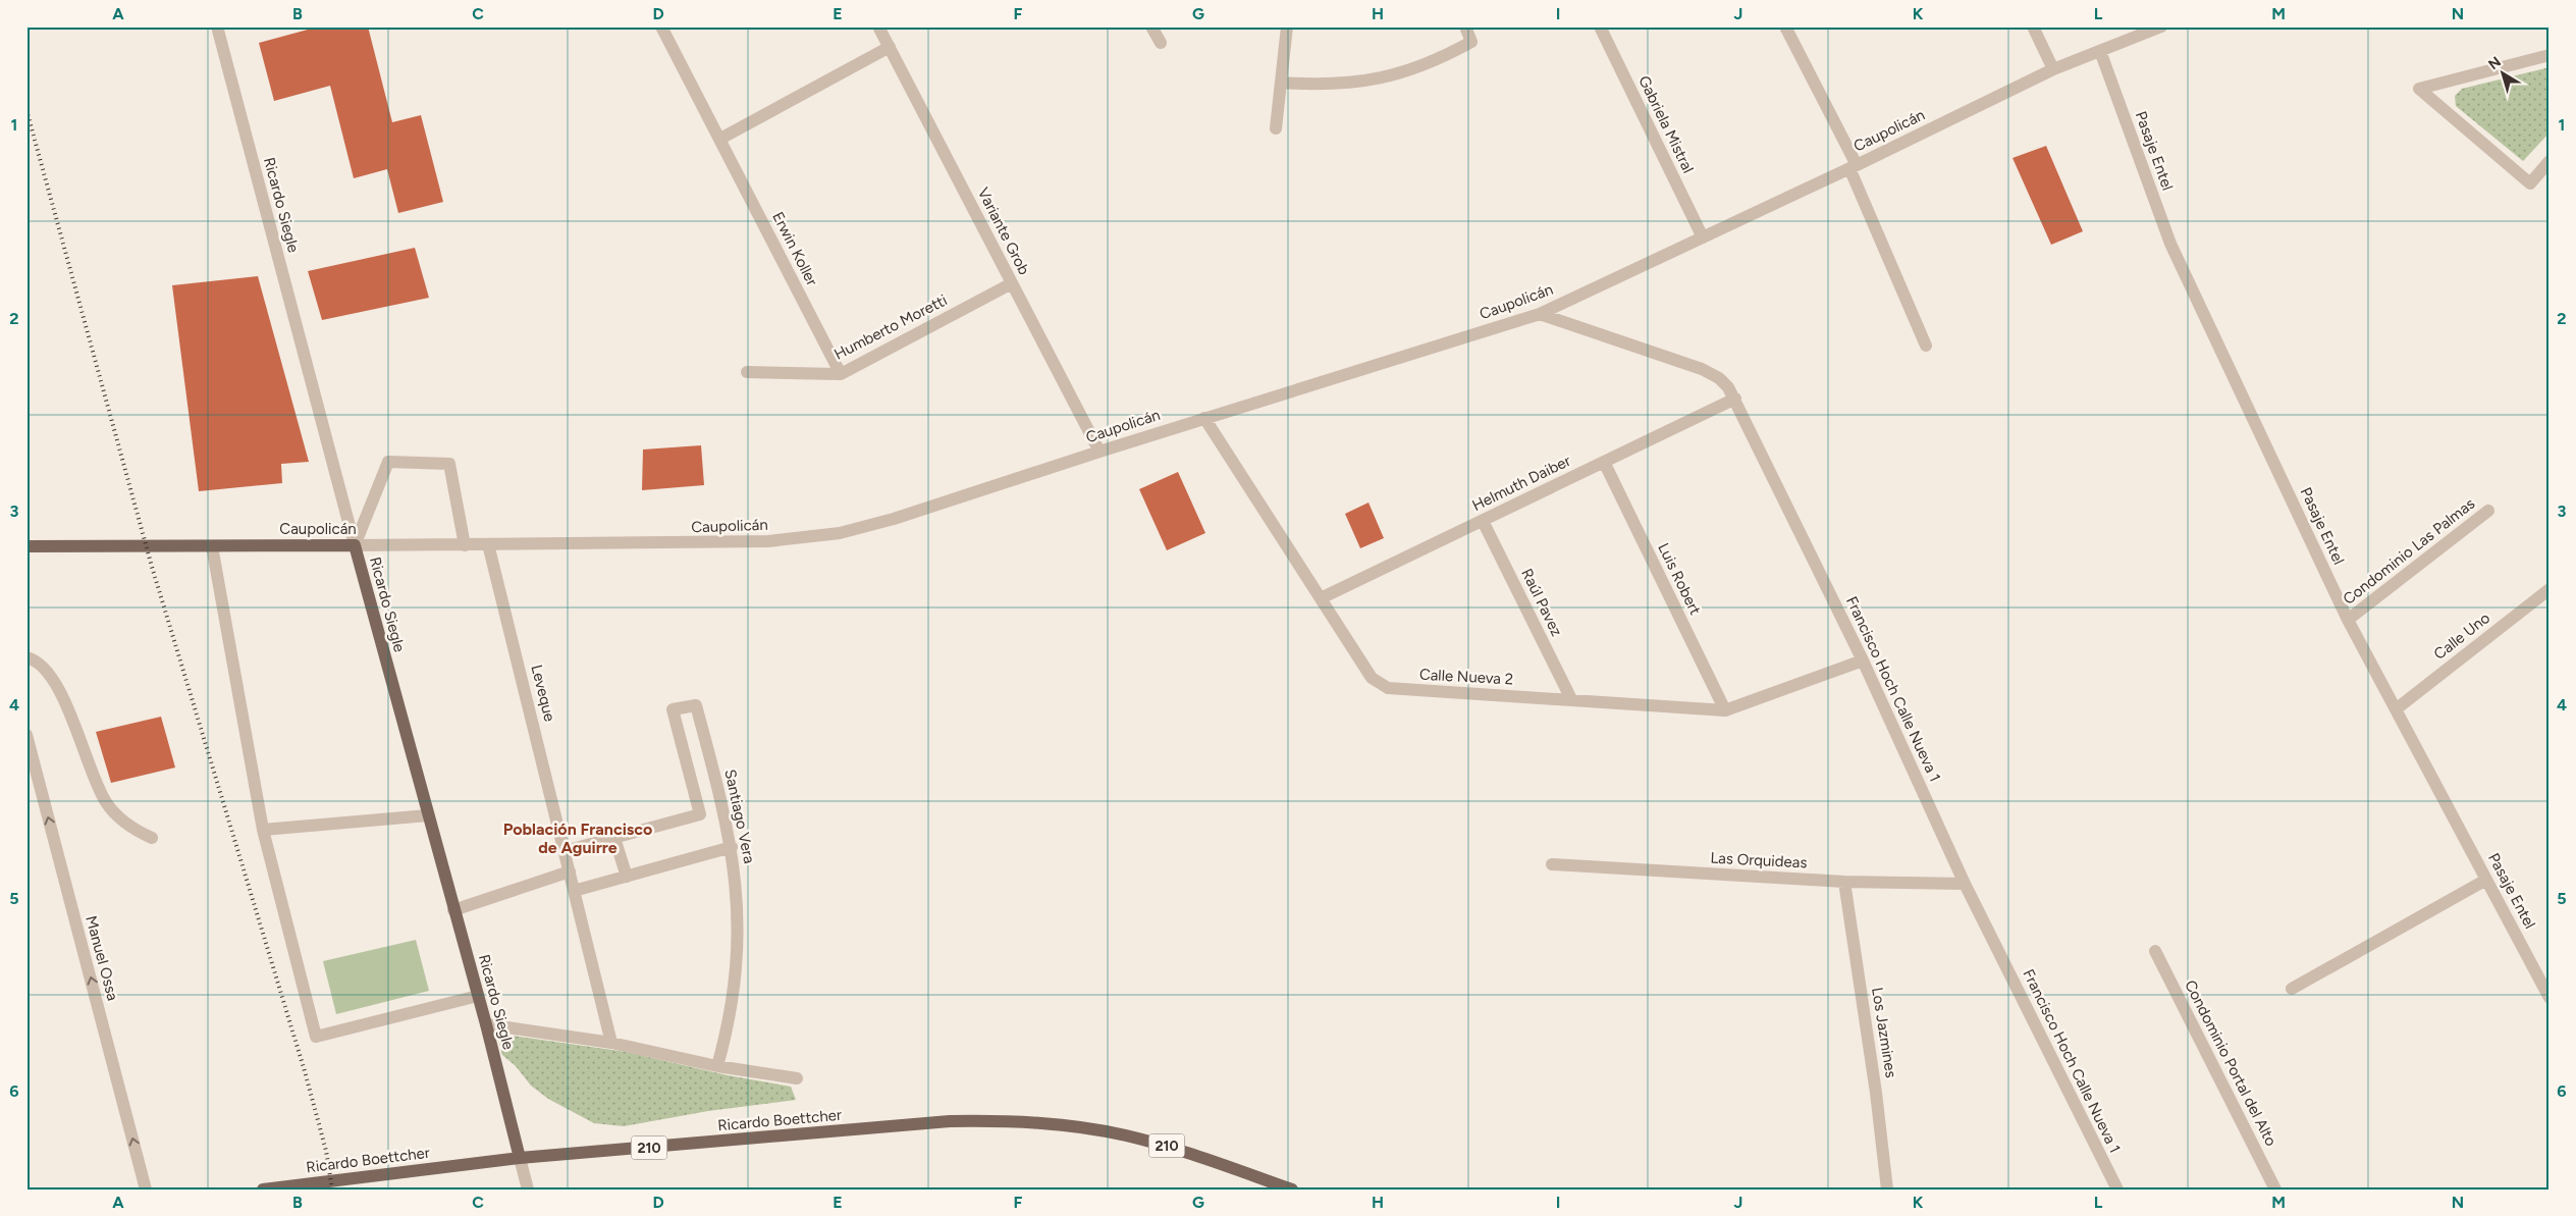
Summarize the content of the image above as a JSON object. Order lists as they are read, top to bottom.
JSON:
{
  "streets": {
    "main road": [
      "Caupolicán",
      "Ricardo Siegle",
      "Ricardo Boettcher",
      "210"
    ],
    "street": [
      "Gabriela Mistral",
      "Pasaje Entel",
      "Variante Grob",
      "Erwin Koller",
      "Humberto Moretti",
      "Helmuth Daiber",
      "Condominio Las Palmas",
      "Luis Robert",
      "Raúl Pavez",
      "Calle Uno",
      "Calle Nueva 2",
      "Francisco Hoch Calle Nueva 1",
      "Leveque",
      "Santiago Vera",
      "Las Orquideas",
      "Manuel Ossa",
      "Los Jazmines",
      "Condominio Portal del Alto"
    ]
  },
  "crossings": [
    ["Gabriela Mistral", "Caupolicán"],
    ["Caupolicán", "Pasaje Entel"],
    ["Caupolicán", "Ricardo Siegle"],
    ["Caupolicán", "Variante Grob"],
    ["Caupolicán", "Calle Nueva 2"],
    ["Caupolicán", "Francisco Hoch Calle Nueva 1"],
    ["Caupolicán", "Leveque"],
    ["Pasaje Entel", "Condominio Las Palmas"],
    ["Pasaje Entel", "Calle Uno"],
    ["Ricardo Siegle", "Ricardo Boettcher"],
    ["Variante Grob", "Humberto Moretti"],
    ["Erwin Koller", "Humberto Moretti"],
    ["Helmuth Daiber", "Luis Robert"],
    ["Helmuth Daiber", "Raúl Pavez"],
    ["Helmuth Daiber", "Calle Nueva 2"],
    ["Helmuth Daiber", "Francisco Hoch Calle Nueva 1"],
    ["Luis Robert", "Calle Nueva 2"],
    ["Raúl Pavez", "Calle Nueva 2"],
    ["Calle Nueva 2", "Francisco Hoch Calle Nueva 1"],
    ["Francisco Hoch Calle Nueva 1", "Las Orquideas"],
    ["Las Orquideas", "Los Jazmines"]
  ],
  "districts": ["Población Francisco de Aguirre"],
  "north": "top left",
  "grid": {
    "columns": [
      "A",
      "B",
      "C",
      "D",
      "E",
      "F",
      "G",
      "H",
      "I",
      "J",
      "K",
      "L",
      "M",
      "N"
    ],
    "rows": [
      "1",
      "2",
      "3",
      "4",
      "5",
      "6"
    ]
  }
}
